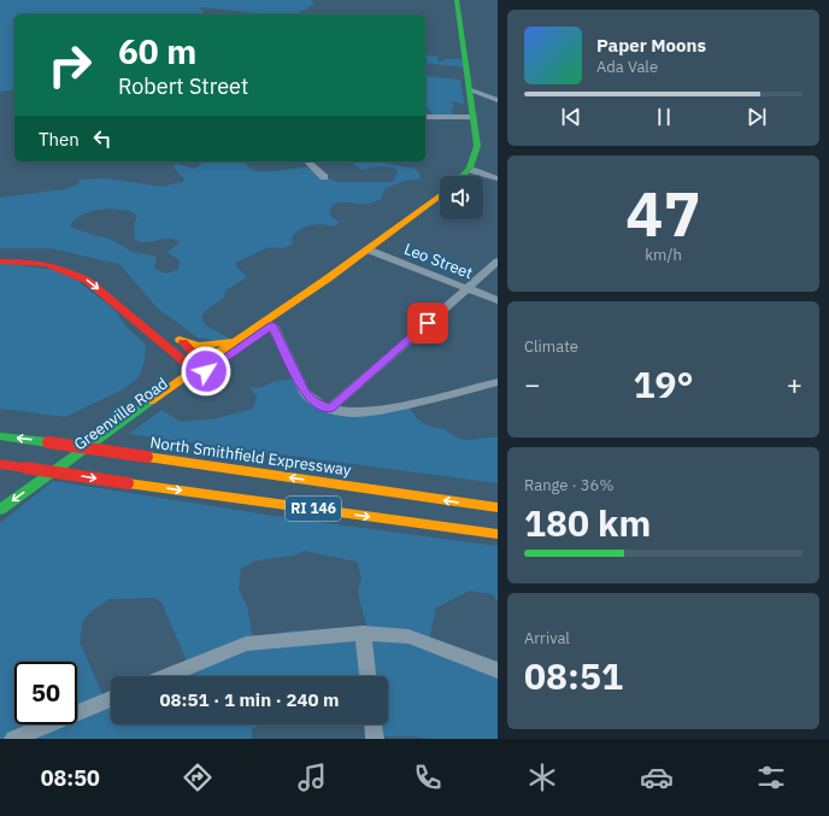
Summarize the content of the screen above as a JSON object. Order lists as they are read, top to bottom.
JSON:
{
  "streets": {
    "main road": ["Greenville Road", "North Smithfield Expressway", "RI 146"],
    "street": ["Leo Street"]
  },
  "crossings": [
    ["Leo Street", "Greenville Road"]
  ],
  "page": {
    "turn": ["60 m", "Robert Street"],
    "song": ["Paper Moons", "Ada Vale"],
    "then": "Then",
    "tile": [
      ["47", "km/h"],
      "Climate",
      ["Range · 36%", "180 km"],
      ["Arrival", "08:51"]
    ],
    "heat": ["−", "19°", "+"],
    "limit": "50",
    "trip": "08:51 · 1 min · 240 m",
    "tabs": "08:50"
  }
}
